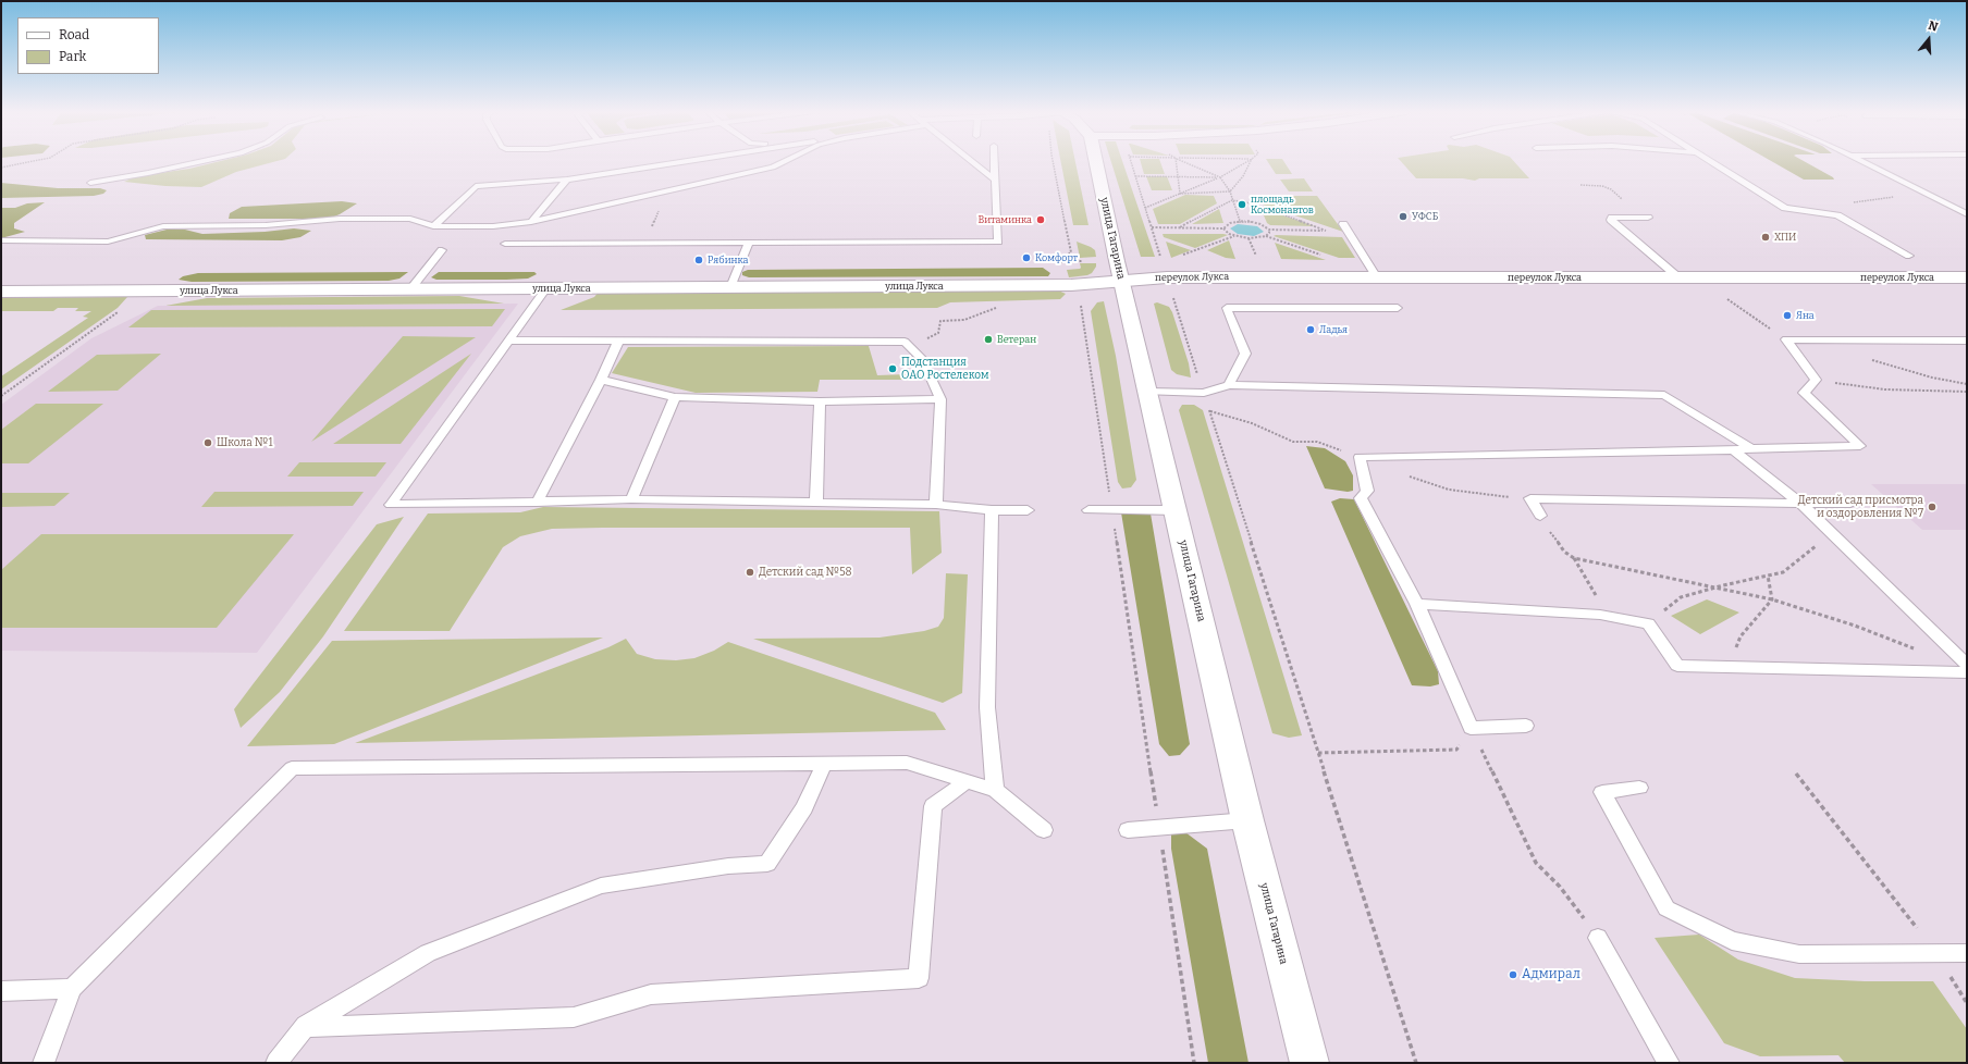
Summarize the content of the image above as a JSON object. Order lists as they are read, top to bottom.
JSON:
{
  "streets": {
    "street": ["улица Гагарина", "переулок Лукса", "улица Лукса"]
  },
  "crossings": [
    ["улица Гагарина", "переулок Лукса"],
    ["улица Гагарина", "улица Лукса"],
    ["переулок Лукса", "улица Лукса"]
  ],
  "places": [
    "площадь Космонавтов",
    "УФСБ",
    "Витаминка",
    "ХПИ",
    "Комфорт",
    "Рябинка",
    "Яна",
    "Ладья",
    "Ветеран",
    "Подстанция ОАО Ростелеком",
    "Школа №1",
    "Детский сад присмотра и оздоровления №7",
    "Детский сад №58",
    "Адмирал"
  ],
  "legend": ["Road", "Park"],
  "north": "top"
}
